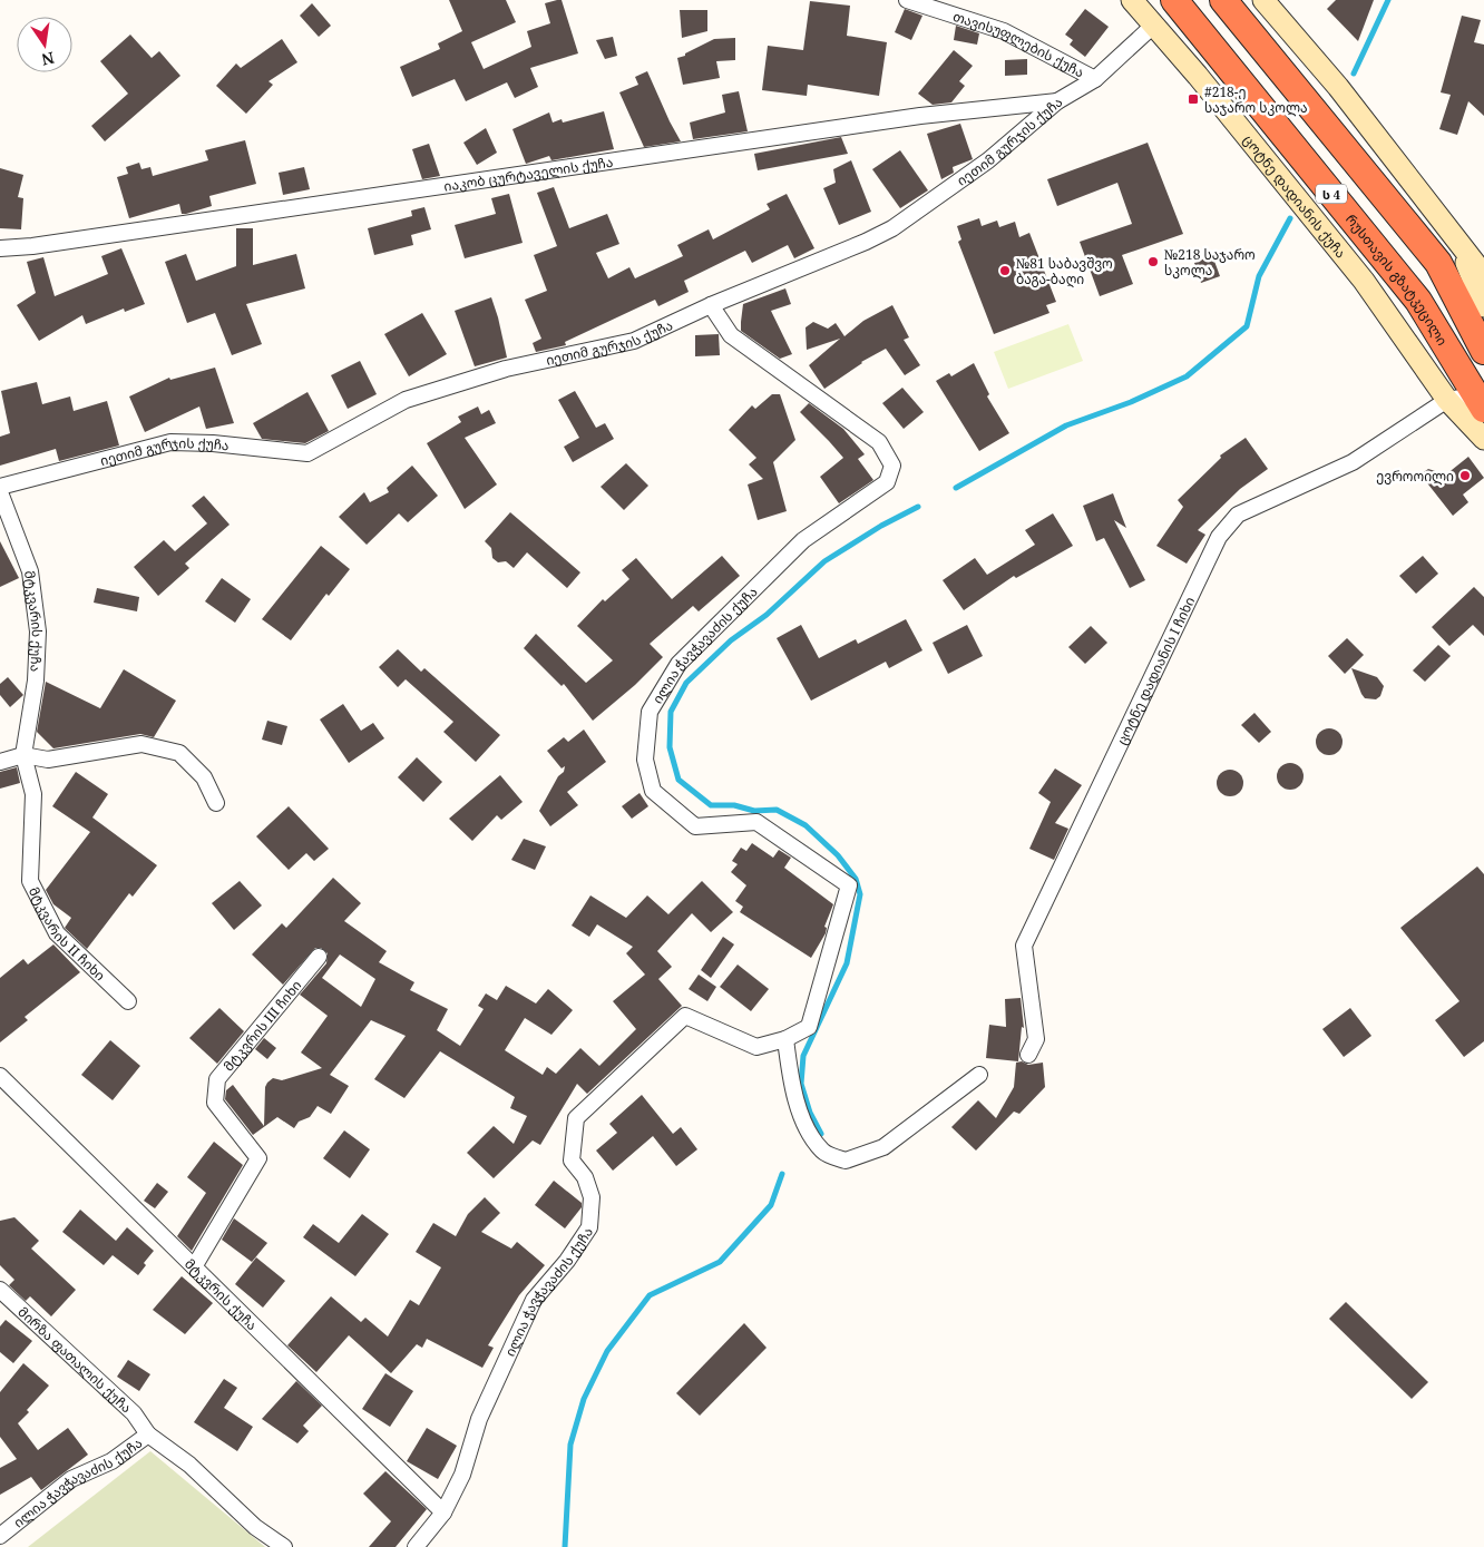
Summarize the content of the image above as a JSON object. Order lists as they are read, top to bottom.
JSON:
{
  "streets": {
    "highway": ["ს 4", "რუსთავის გზატკეცილი"],
    "street": [
      "თავისუფლების ქუჩა",
      "იეთიმ გურჯის ქუჩა",
      "იაკობ ცურტაველის ქუჩა",
      "ცოტნე დადიანის ქუჩა",
      "მტკვარის ქუჩა",
      "ილია ჭავჭავაძის ქუჩა",
      "ცოტნე დადიანის I ჩიხი",
      "მტკვარის II ჩიხი",
      "მტკვრის III ჩიხი",
      "მტკვრის ქუჩა",
      "მირზა ფათალის ქუჩა"
    ]
  },
  "crossings": [
    ["თავისუფლების ქუჩა", "იეთიმ გურჯის ქუჩა"],
    ["იეთიმ გურჯის ქუჩა", "იაკობ ცურტაველის ქუჩა"],
    ["იეთიმ გურჯის ქუჩა", "ცოტნე დადიანის ქუჩა"],
    ["იეთიმ გურჯის ქუჩა", "ილია ჭავჭავაძის ქუჩა"],
    ["ცოტნე დადიანის ქუჩა", "ცოტნე დადიანის I ჩიხი"],
    ["მტკვარის ქუჩა", "მტკვარის II ჩიხი"],
    ["ილია ჭავჭავაძის ქუჩა", "მტკვრის ქუჩა"],
    ["ილია ჭავჭავაძის ქუჩა", "მირზა ფათალის ქუჩა"],
    ["მტკვრის III ჩიხი", "მტკვრის ქუჩა"]
  ],
  "places": {
    "transit": ["#218-ე საჯარო სკოლა"],
    "other": ["№218 საჯარო სკოლა", "№81 საბავშვო ბაგა-ბაღი", "ევროოილი"]
  },
  "north": "bottom"
}
